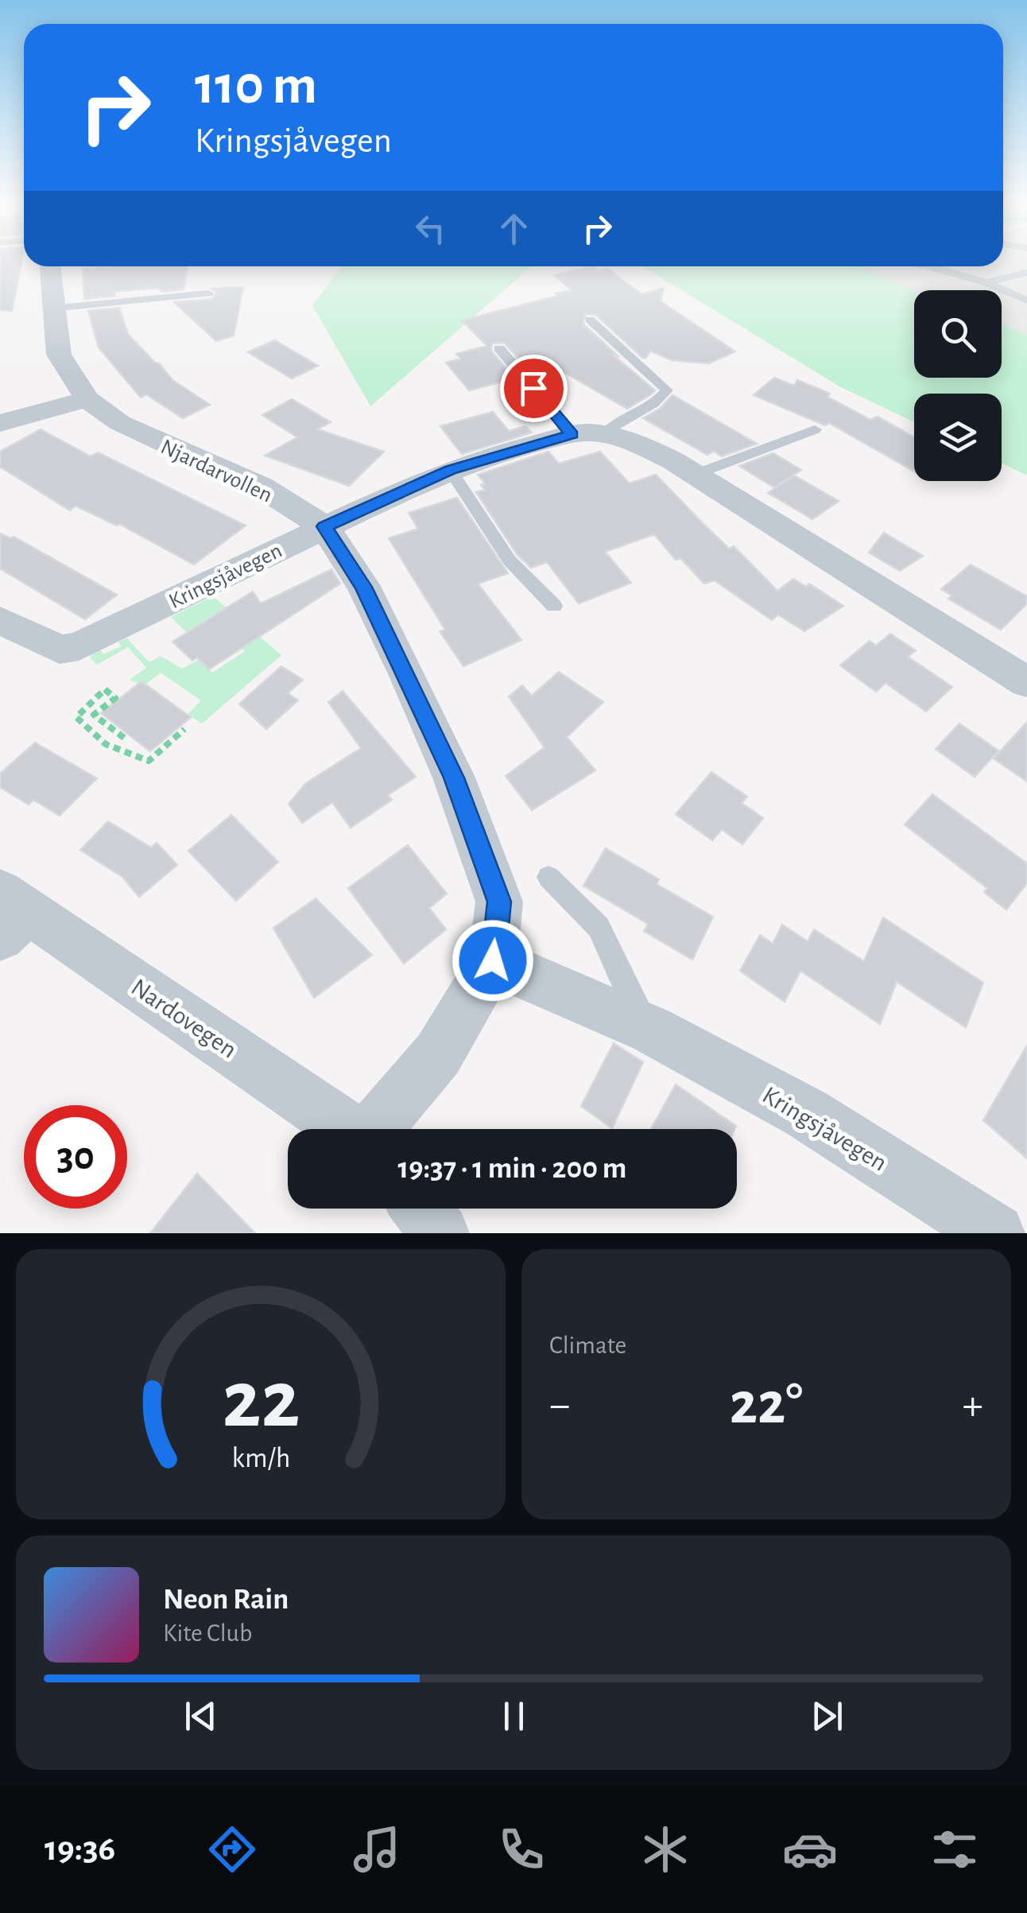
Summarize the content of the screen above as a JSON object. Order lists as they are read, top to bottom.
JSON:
{
  "streets": {
    "street": ["Njardarvollen", "Kringsjåvegen", "Nardovegen"]
  },
  "crossings": [
    ["Njardarvollen", "Kringsjåvegen"]
  ],
  "page": {
    "turn": ["110 m", "Kringsjåvegen"],
    "limit": "30",
    "trip": "19:37 · 1 min · 200 m",
    "tile": "Climate",
    "heat": ["−", "22°", "+"],
    "song": ["Neon Rain", "Kite Club"],
    "tabs": "19:36",
    "gauge": ["22", "km/h"]
  }
}
